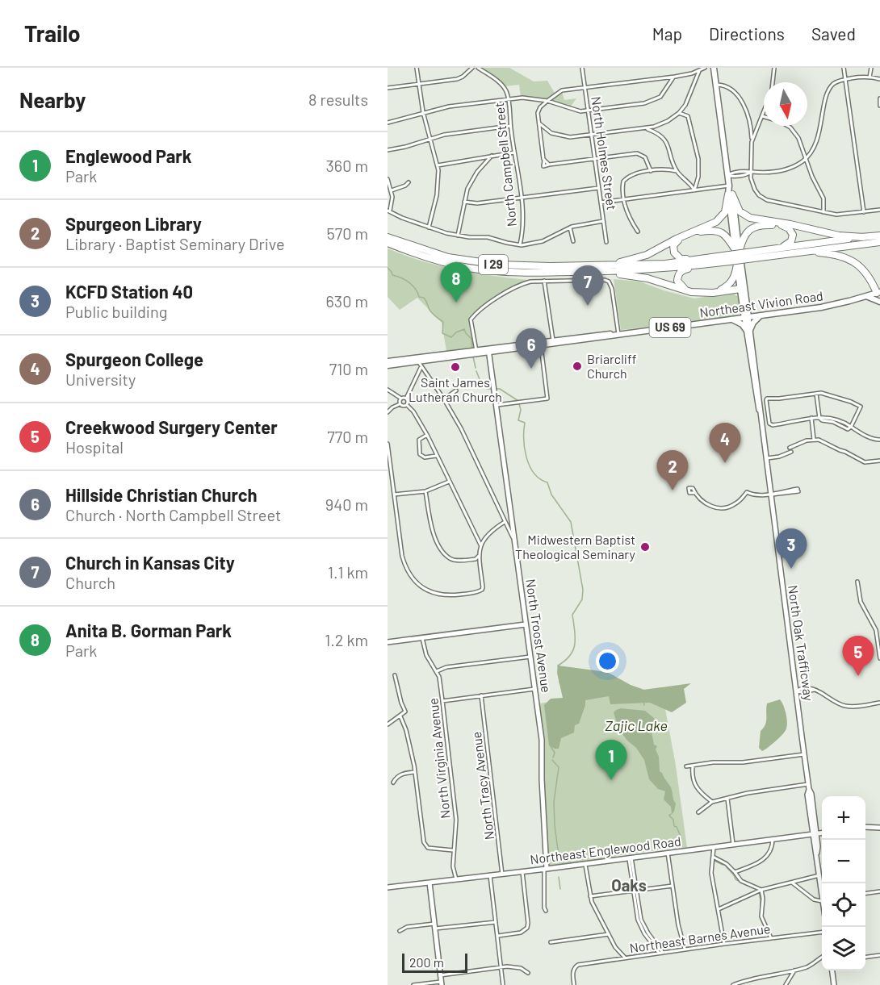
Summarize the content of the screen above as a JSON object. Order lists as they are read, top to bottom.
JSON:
{
  "streets": {
    "highway": ["I 29"],
    "main road": [
      "Northeast Vivion Road",
      "US 69",
      "North Troost Avenue",
      "North Oak Trafficway",
      "Northeast Englewood Road"
    ],
    "street": [
      "North Holmes Street",
      "North Campbell Street",
      "North Virginia Avenue",
      "North Tracy Avenue",
      "Northeast Barnes Avenue"
    ]
  },
  "crossings": [
    ["Northeast Vivion Road", "North Troost Avenue"],
    ["Northeast Vivion Road", "North Oak Trafficway"],
    ["North Troost Avenue", "Northeast Englewood Road"],
    ["North Oak Trafficway", "Northeast Englewood Road"],
    ["North Virginia Avenue", "Northeast Englewood Road"],
    ["North Tracy Avenue", "Northeast Englewood Road"]
  ],
  "districts": ["Oaks"],
  "water": ["Zajic Lake"],
  "places": ["Briarcliff Church", "Saint James Lutheran Church", "Midwestern Baptist Theological Seminary"],
  "scale_bar": "200 m",
  "north": "bottom",
  "page": {
    "header": "Trailo",
    "nav": ["Map", "Directions", "Saved"],
    "heading": ["Nearby", "8 results"],
    "list": [
      {
        "mark": "1",
        "name": "Englewood Park",
        "note": "Park",
        "value": "360 m"
      },
      {
        "mark": "2",
        "name": "Spurgeon Library",
        "note": "Library · Baptist Seminary Drive",
        "value": "570 m"
      },
      {
        "mark": "3",
        "name": "KCFD Station 40",
        "note": "Public building",
        "value": "630 m"
      },
      {
        "mark": "4",
        "name": "Spurgeon College",
        "note": "University",
        "value": "710 m"
      },
      {
        "mark": "5",
        "name": "Creekwood Surgery Center",
        "note": "Hospital",
        "value": "770 m"
      },
      {
        "mark": "6",
        "name": "Hillside Christian Church",
        "note": "Church · North Campbell Street",
        "value": "940 m"
      },
      {
        "mark": "7",
        "name": "Church in Kansas City",
        "note": "Church",
        "value": "1.1 km"
      },
      {
        "mark": "8",
        "name": "Anita B. Gorman Park",
        "note": "Park",
        "value": "1.2 km"
      }
    ],
    "pins": [
      "8",
      "7",
      "6",
      "4",
      "2",
      "3",
      "5",
      "1"
    ],
    "map_buttons": ["+", "−"],
    "scale": "200 m"
  }
}
